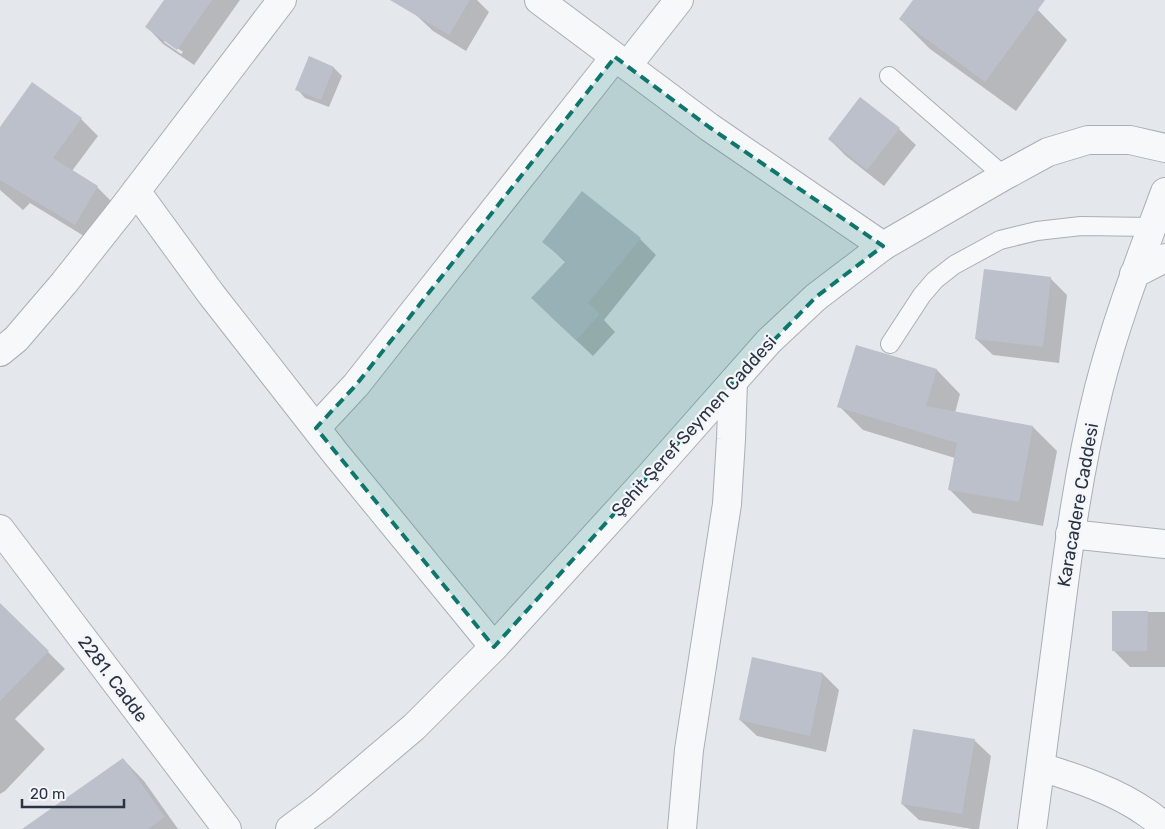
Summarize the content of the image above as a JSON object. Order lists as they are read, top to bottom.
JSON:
{
  "streets": {
    "street": ["Şehit Şeref Seymen Caddesi", "Karacadere Caddesi", "2281. Cadde"]
  },
  "scale_bar": "20 m"
}
